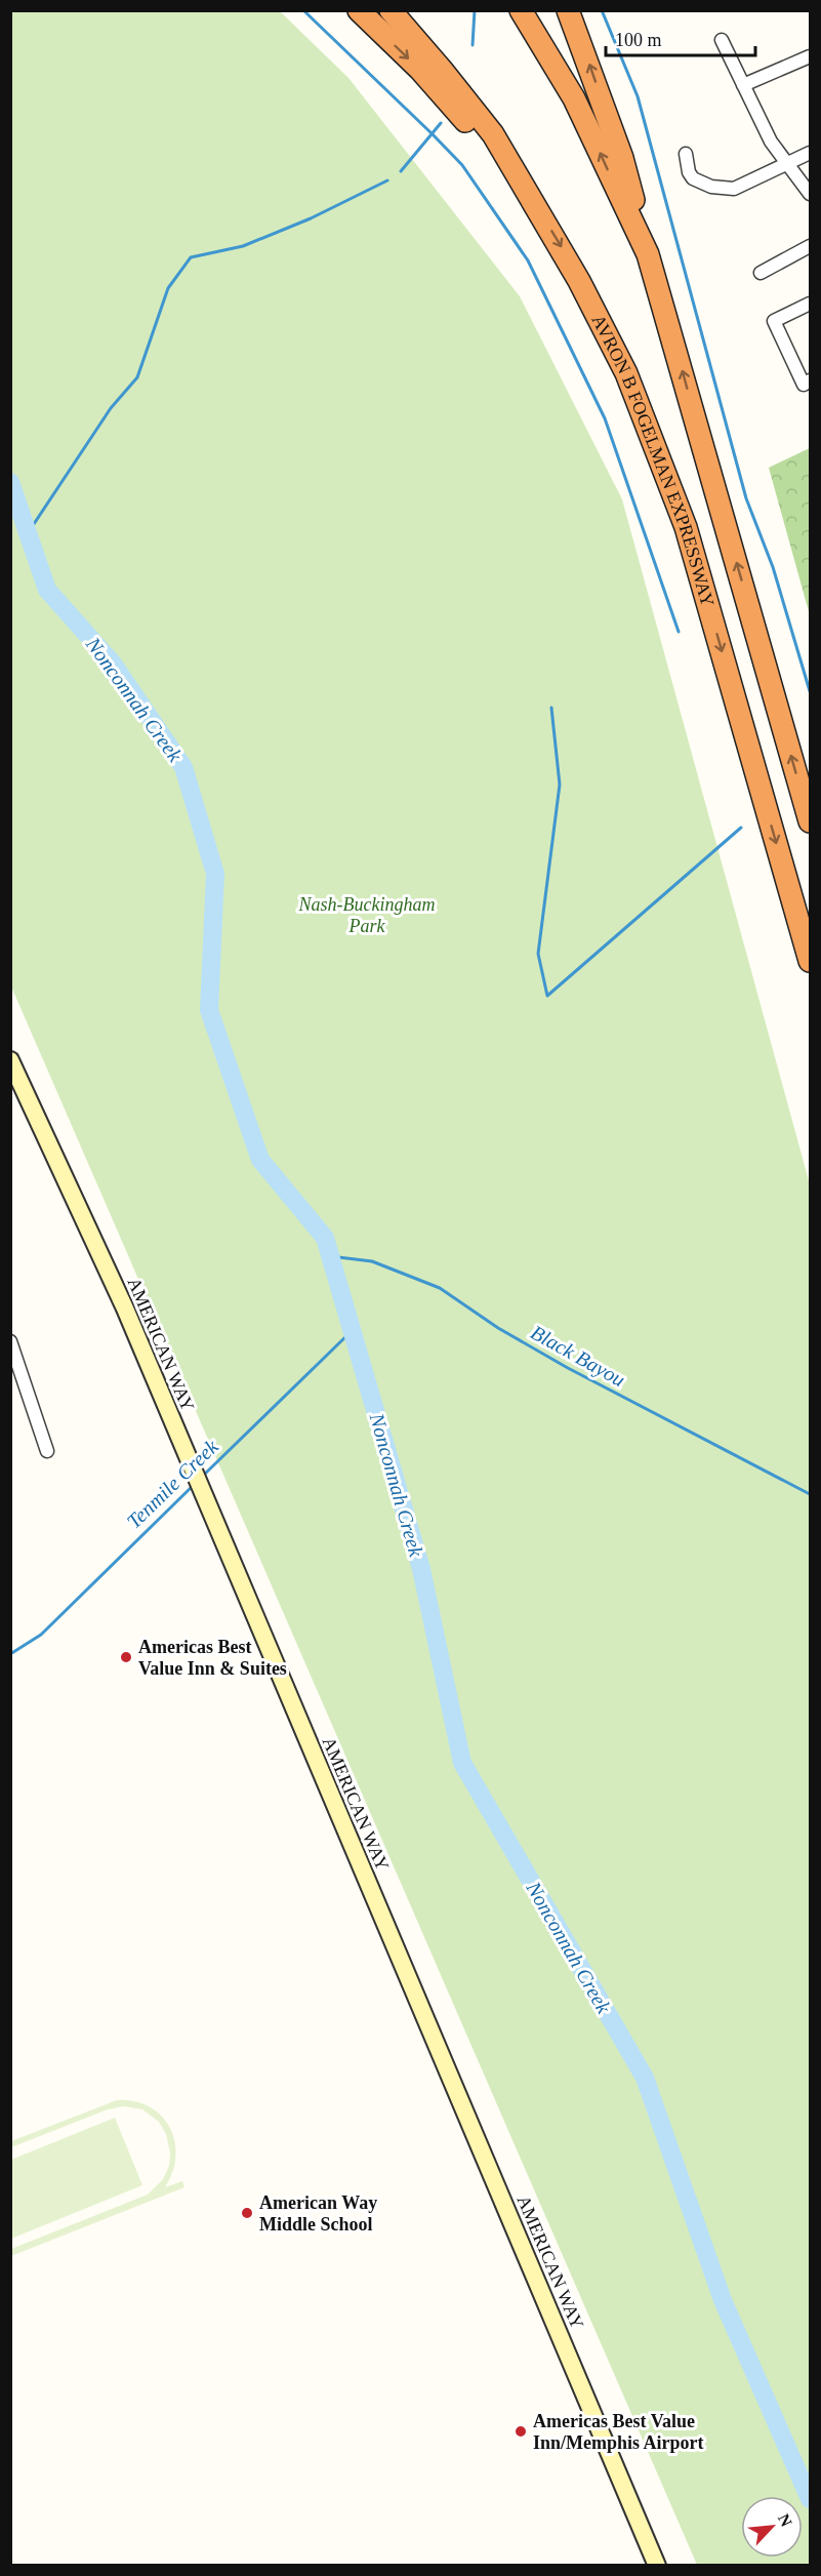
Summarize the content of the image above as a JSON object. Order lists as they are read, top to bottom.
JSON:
{
  "streets": {
    "highway": ["AVRON B FOGELMAN EXPRESSWAY"],
    "main road": ["AMERICAN WAY"]
  },
  "water": ["Nonconnah Creek", "Black Bayou", "Tenmile Creek"],
  "parks": ["Nash-Buckingham Park"],
  "places": ["Americas Best Value Inn & Suites", "American Way Middle School", "Americas Best Value Inn/Memphis Airport"],
  "scale_bar": "100 m",
  "north": "top right"
}
